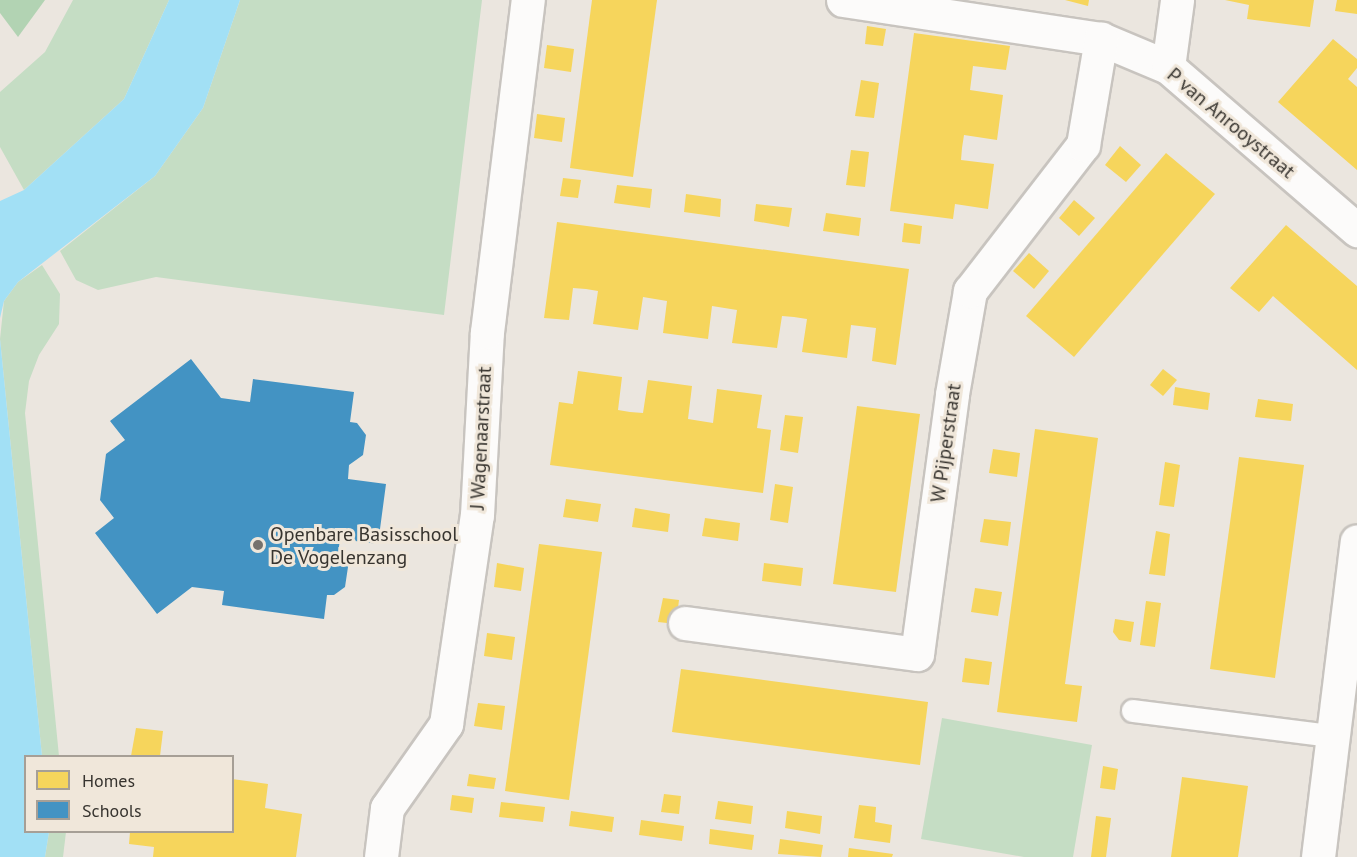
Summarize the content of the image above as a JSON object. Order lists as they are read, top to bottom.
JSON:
{
  "streets": {
    "street": ["P van Anrooystraat", "J Wagenaarstraat", "W Pijperstraat"]
  },
  "crossings": [
    ["P van Anrooystraat", "W Pijperstraat"]
  ],
  "places": ["Openbare Basisschool De Vogelenzang"],
  "legend": ["Homes", "Schools"]
}
